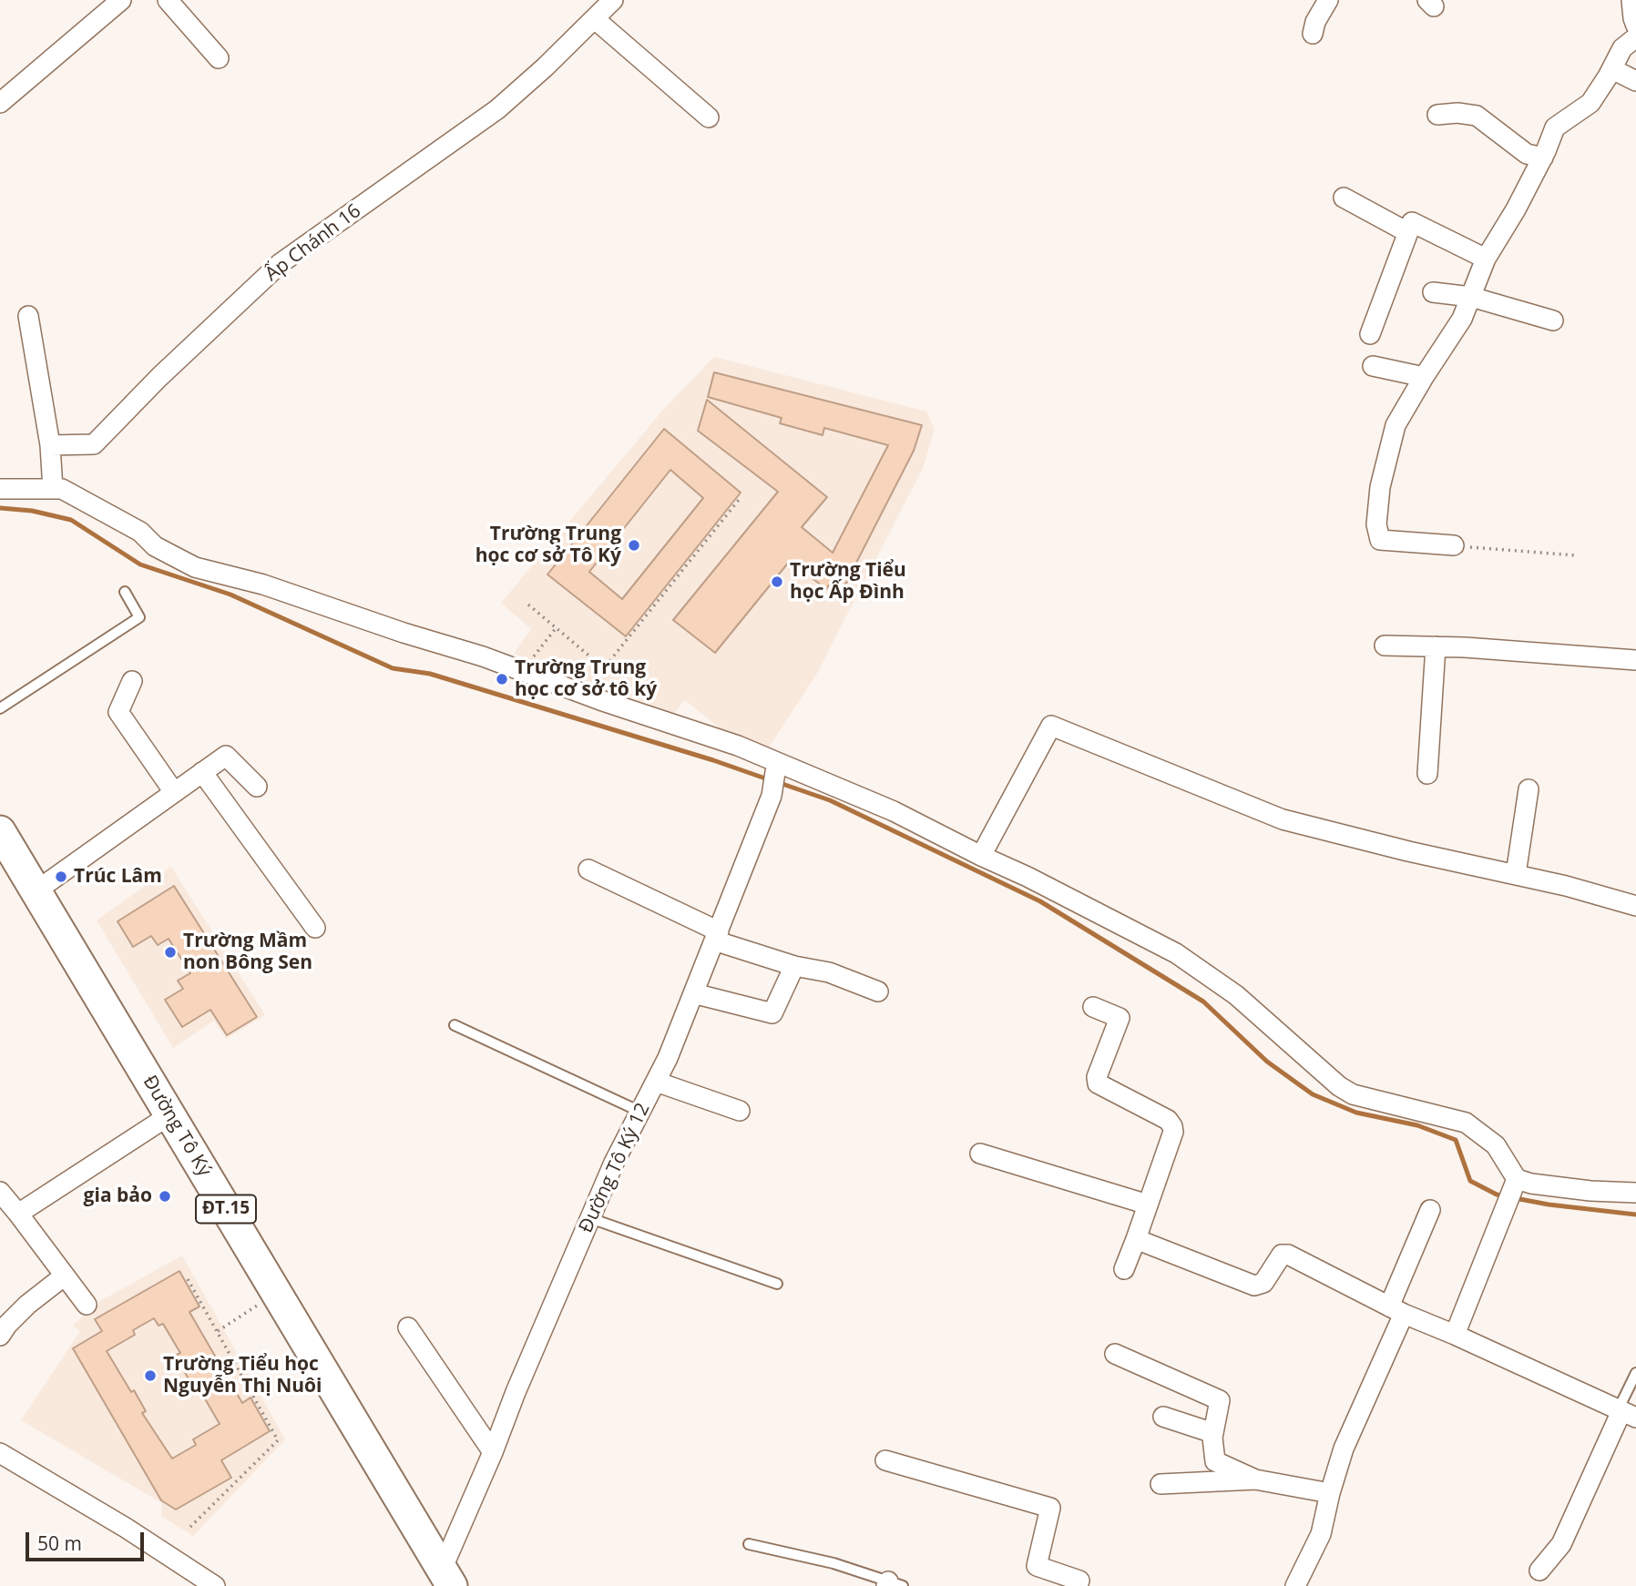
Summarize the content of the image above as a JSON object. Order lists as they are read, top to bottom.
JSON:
{
  "streets": {
    "main road": ["Đường Tô Ký", "ĐT.15"],
    "street": ["Ấp Chánh 16", "Đường Tô Ký 12"]
  },
  "crossings": [
    ["Đường Tô Ký", "Đường Tô Ký 12"]
  ],
  "places": [
    "Trường Trung học cơ sở Tô Ký",
    "Trường Tiểu học Ấp Đình",
    "Trường Trung học cơ sở tô ký",
    "Trúc Lâm",
    "Trường Mầm non Bông Sen",
    "gia bảo",
    "Trường Tiểu học Nguyễn Thị Nuôi"
  ],
  "scale_bar": "50 m"
}
